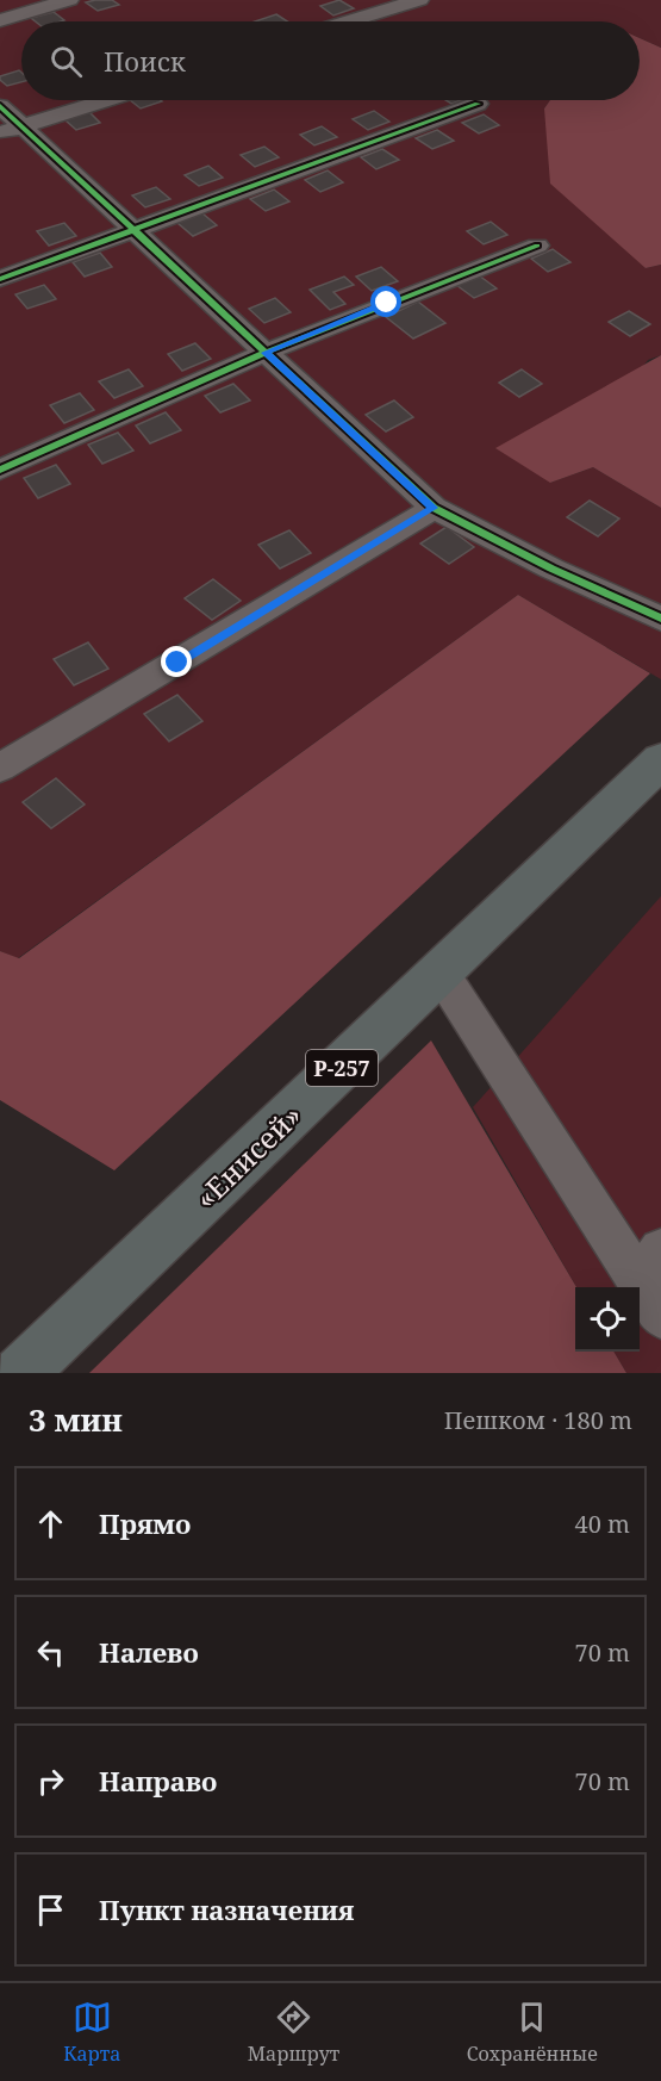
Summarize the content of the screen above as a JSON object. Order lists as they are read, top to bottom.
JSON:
{
  "streets": {
    "highway": ["Р-257", "«Енисей»"]
  },
  "page": {
    "search": "Поиск",
    "heading": ["3 мин", "Пешком · 180 m"],
    "list": [
      ["Прямо", "40 m"],
      ["Налево", "70 m"],
      ["Направо", "70 m"],
      "Пункт назначения"
    ],
    "nav": ["Карта", "Маршрут", "Сохранённые"]
  }
}
